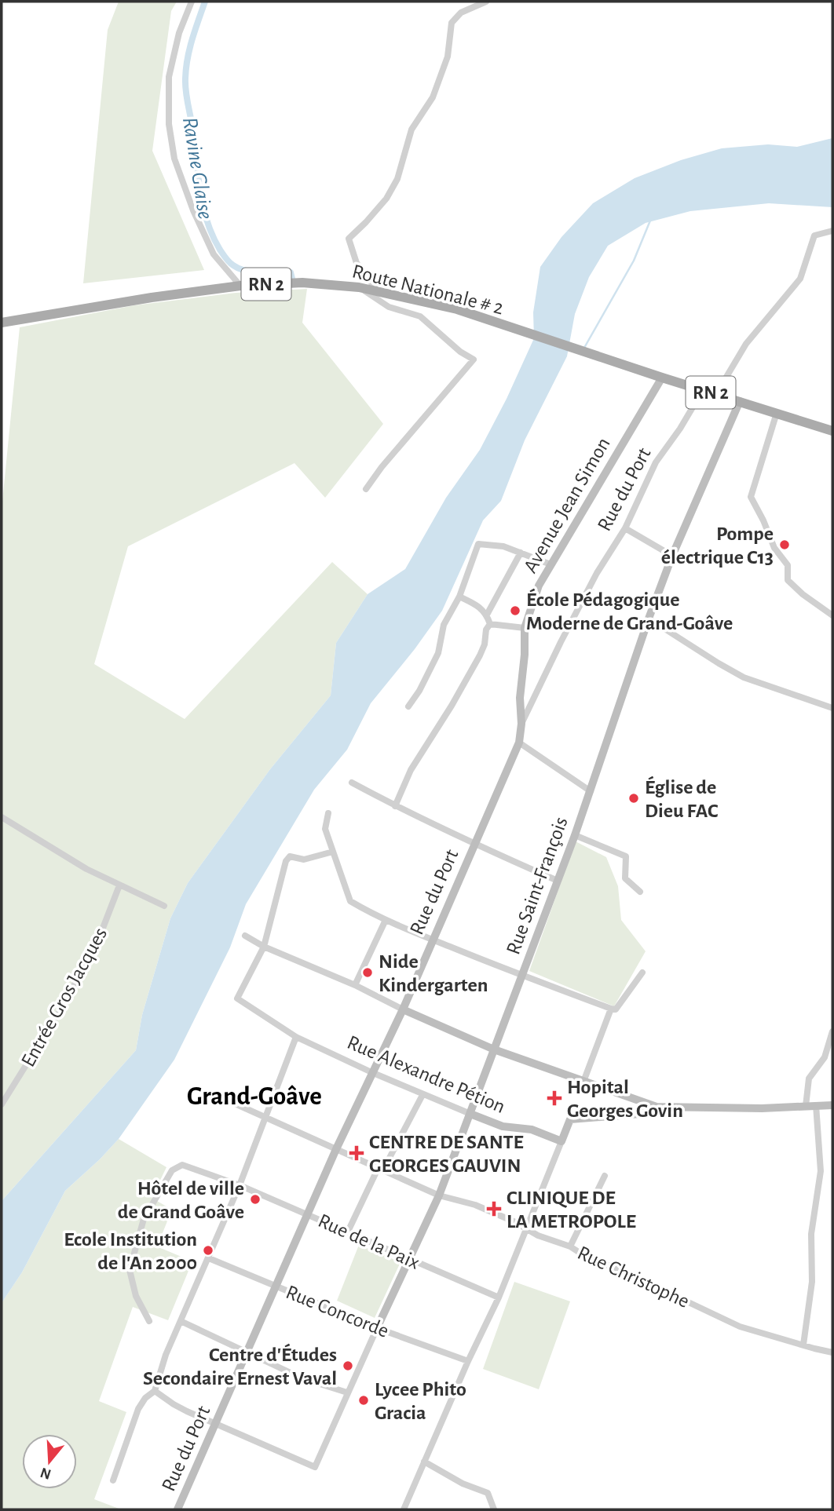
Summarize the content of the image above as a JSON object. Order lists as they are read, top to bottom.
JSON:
{
  "streets": {
    "main road": ["RN 2", "Route Nationale # 2"],
    "street": [
      "Rue du Port",
      "Avenue Jean Simon",
      "Rue Saint-François",
      "Entrée Gros Jacques",
      "Rue Alexandre Pétion",
      "Rue de la Paix",
      "Rue Christophe",
      "Rue Concorde"
    ]
  },
  "crossings": [
    ["Route Nationale # 2", "Rue du Port"],
    ["Route Nationale # 2", "Avenue Jean Simon"],
    ["Route Nationale # 2", "Rue Saint-François"],
    ["Rue du Port", "Avenue Jean Simon"],
    ["Rue du Port", "Rue Saint-François"],
    ["Rue du Port", "Rue Alexandre Pétion"],
    ["Rue du Port", "Rue de la Paix"],
    ["Rue du Port", "Rue Christophe"],
    ["Rue du Port", "Rue Concorde"],
    ["Rue Saint-François", "Rue Alexandre Pétion"],
    ["Rue Saint-François", "Rue de la Paix"],
    ["Rue Saint-François", "Rue Christophe"],
    ["Rue Saint-François", "Rue Concorde"]
  ],
  "districts": ["Grand-Goâve"],
  "water": ["Ravine Glaise"],
  "places": {
    "other": [
      "Pompe électrique C13",
      "École Pédagogique Moderne de Grand-Goâve",
      "Église de Dieu FAC",
      "Nide Kindergarten",
      "Hôtel de ville de Grand Goâve",
      "Ecole Institution de l'An 2000",
      "Centre d'Études Secondaire Ernest Vaval",
      "Lycee Phito Gracia"
    ],
    "health": ["Hopital Georges Govin", "CENTRE DE SANTE GEORGES GAUVIN", "CLINIQUE DE LA METROPOLE"]
  },
  "north": "bottom"
}
